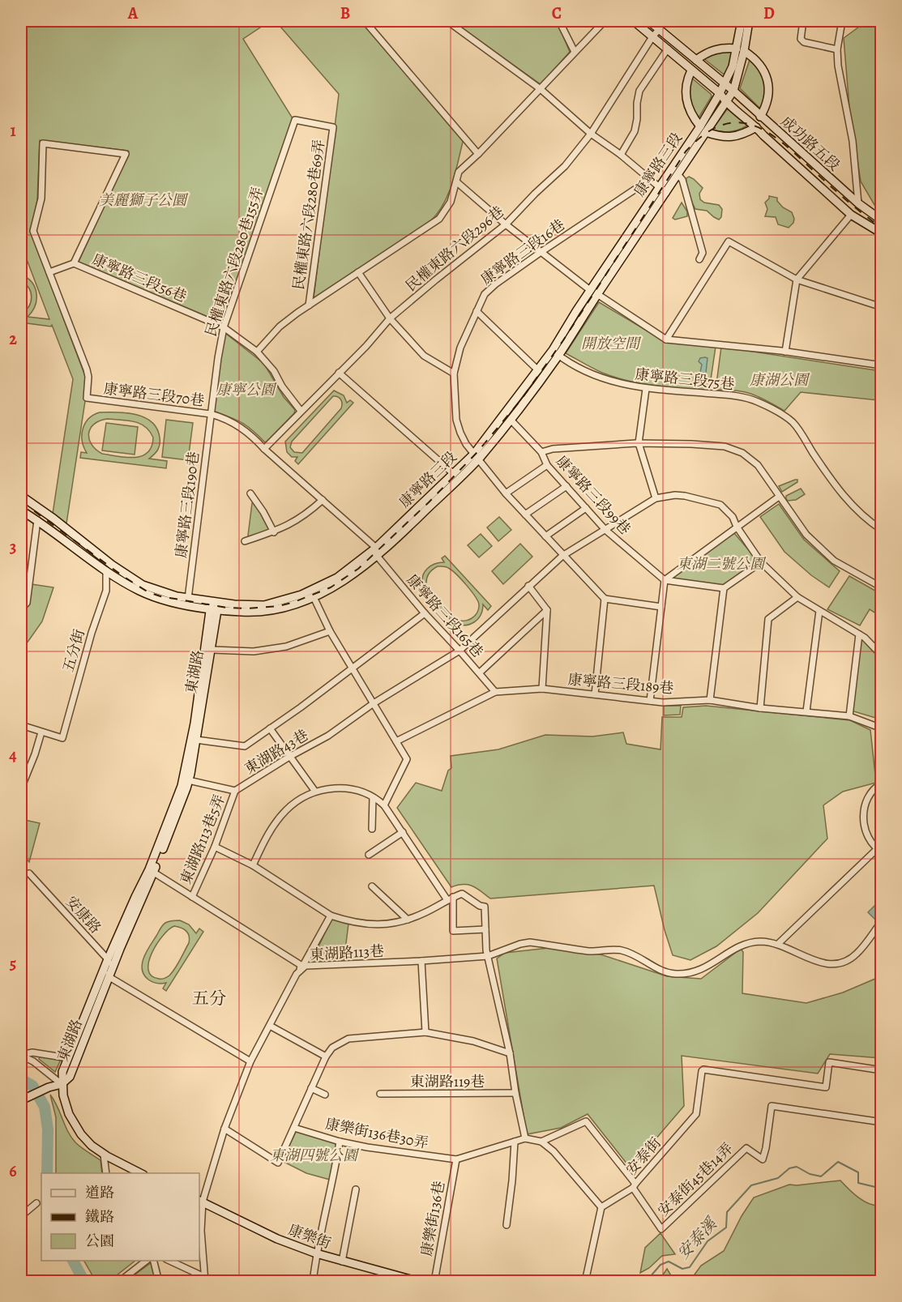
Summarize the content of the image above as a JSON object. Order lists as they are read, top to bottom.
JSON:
{
  "streets": {
    "main road": [
      "成功路五段",
      "康寧路三段",
      "東湖路",
      "康樂街"
    ],
    "street": [
      "民權東路六段280巷69弄",
      "民權東路六段296巷",
      "康寧路三段16巷",
      "民權東路六段280巷155弄",
      "康寧路三段56巷",
      "康寧路三段75巷",
      "康寧路三段70巷",
      "康寧路三段99巷",
      "康寧路三段190巷",
      "康寧路三段165巷",
      "五分街",
      "康寧路三段189巷",
      "東湖路43巷",
      "東湖路113巷5弄",
      "安康路",
      "東湖路113巷",
      "東湖路119巷",
      "康樂街136巷30弄",
      "安泰街",
      "安泰街45巷14弄",
      "康樂街136巷"
    ]
  },
  "crossings": [
    ["成功路五段", "康寧路三段"],
    ["成功路五段", "民權東路六段296巷"],
    ["康寧路三段", "康寧路三段16巷"],
    ["康寧路三段", "康寧路三段75巷"],
    ["康寧路三段", "康寧路三段70巷"],
    ["康寧路三段", "康寧路三段99巷"],
    ["康寧路三段", "康寧路三段190巷"],
    ["康寧路三段", "康寧路三段165巷"],
    ["康寧路三段", "五分街"],
    ["康寧路三段", "東湖路"],
    ["民權東路六段280巷69弄", "民權東路六段280巷155弄"],
    ["民權東路六段296巷", "康寧路三段56巷"],
    ["民權東路六段296巷", "康寧路三段70巷"],
    ["康寧路三段16巷", "東湖路43巷"],
    ["民權東路六段280巷155弄", "康寧路三段56巷"],
    ["民權東路六段280巷155弄", "康寧路三段70巷"],
    ["民權東路六段280巷155弄", "康寧路三段190巷"],
    ["康寧路三段56巷", "康寧路三段70巷"],
    ["康寧路三段70巷", "康寧路三段190巷"],
    ["康寧路三段99巷", "東湖路43巷"],
    ["康寧路三段165巷", "康寧路三段189巷"],
    ["康寧路三段165巷", "東湖路43巷"],
    ["東湖路", "東湖路43巷"],
    ["東湖路", "安康路"],
    ["東湖路", "東湖路113巷"],
    ["東湖路43巷", "東湖路113巷5弄"],
    ["東湖路113巷5弄", "東湖路113巷"],
    ["康樂街136巷30弄", "康樂街136巷"],
    ["安泰街", "安泰街45巷14弄"]
  ],
  "districts": ["五分"],
  "water": ["安泰溪"],
  "parks": [
    "美麗獅子公圜",
    "開放空間",
    "康湖公園",
    "康寧公園",
    "東湖二號公園",
    "東湖四號公園"
  ],
  "legend": ["道路", "鐵路", "公園"],
  "grid": {
    "columns": [
      "A",
      "B",
      "C",
      "D"
    ],
    "rows": [
      "1",
      "2",
      "3",
      "4",
      "5",
      "6"
    ]
  }
}
